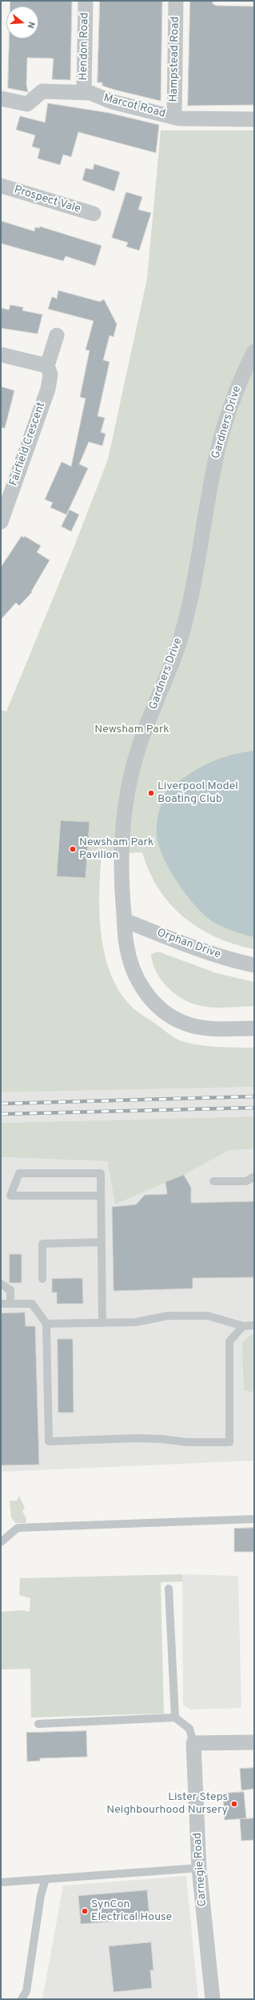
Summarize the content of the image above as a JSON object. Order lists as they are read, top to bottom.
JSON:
{
  "streets": {
    "street": [
      "Hendon Road",
      "Hampstead Road",
      "Marcot Road",
      "Prospect Vale",
      "Gardners Drive",
      "Fairfield Crescent",
      "Orphan Drive",
      "Carnegie Road"
    ]
  },
  "crossings": [
    ["Hendon Road", "Marcot Road"],
    ["Hampstead Road", "Marcot Road"],
    ["Gardners Drive", "Orphan Drive"]
  ],
  "parks": ["Newsham Park"],
  "places": [
    "Liverpool Model Boating Club",
    "Newsham Park Pavilion",
    "Lister Steps Neighbourhood Nursery",
    "SynCon Electrical House"
  ],
  "north": "right"
}
